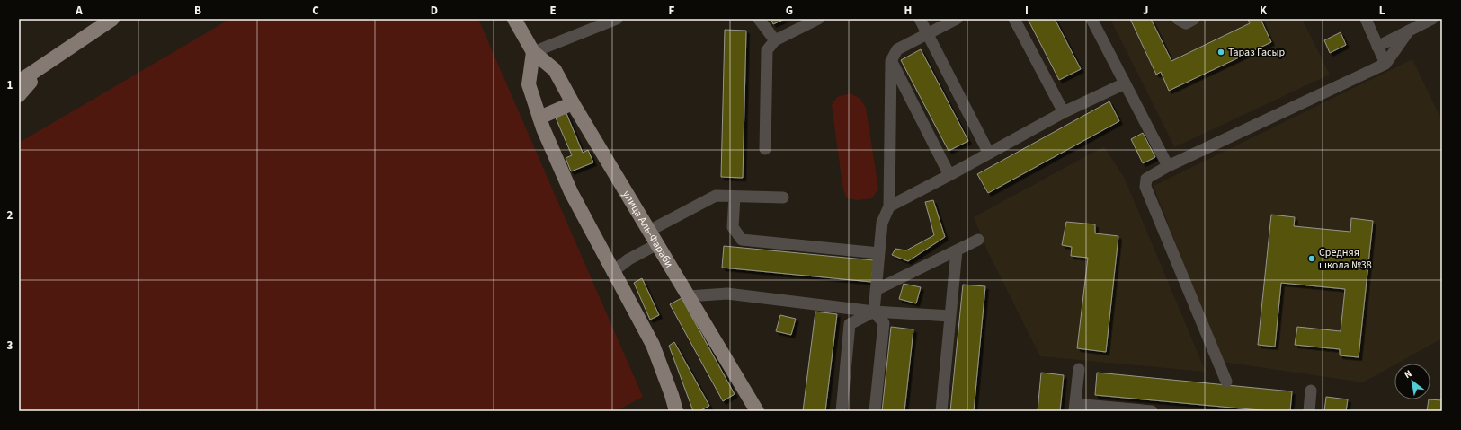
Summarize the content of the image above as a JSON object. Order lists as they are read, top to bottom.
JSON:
{
  "streets": {
    "main road": ["улица Аль-Фараби"]
  },
  "places": ["Тараз Гасыр", "Средняя школа №38"],
  "north": "top left",
  "grid": {
    "columns": [
      "A",
      "B",
      "C",
      "D",
      "E",
      "F",
      "G",
      "H",
      "I",
      "J",
      "K",
      "L"
    ],
    "rows": ["1", "2", "3"]
  }
}
